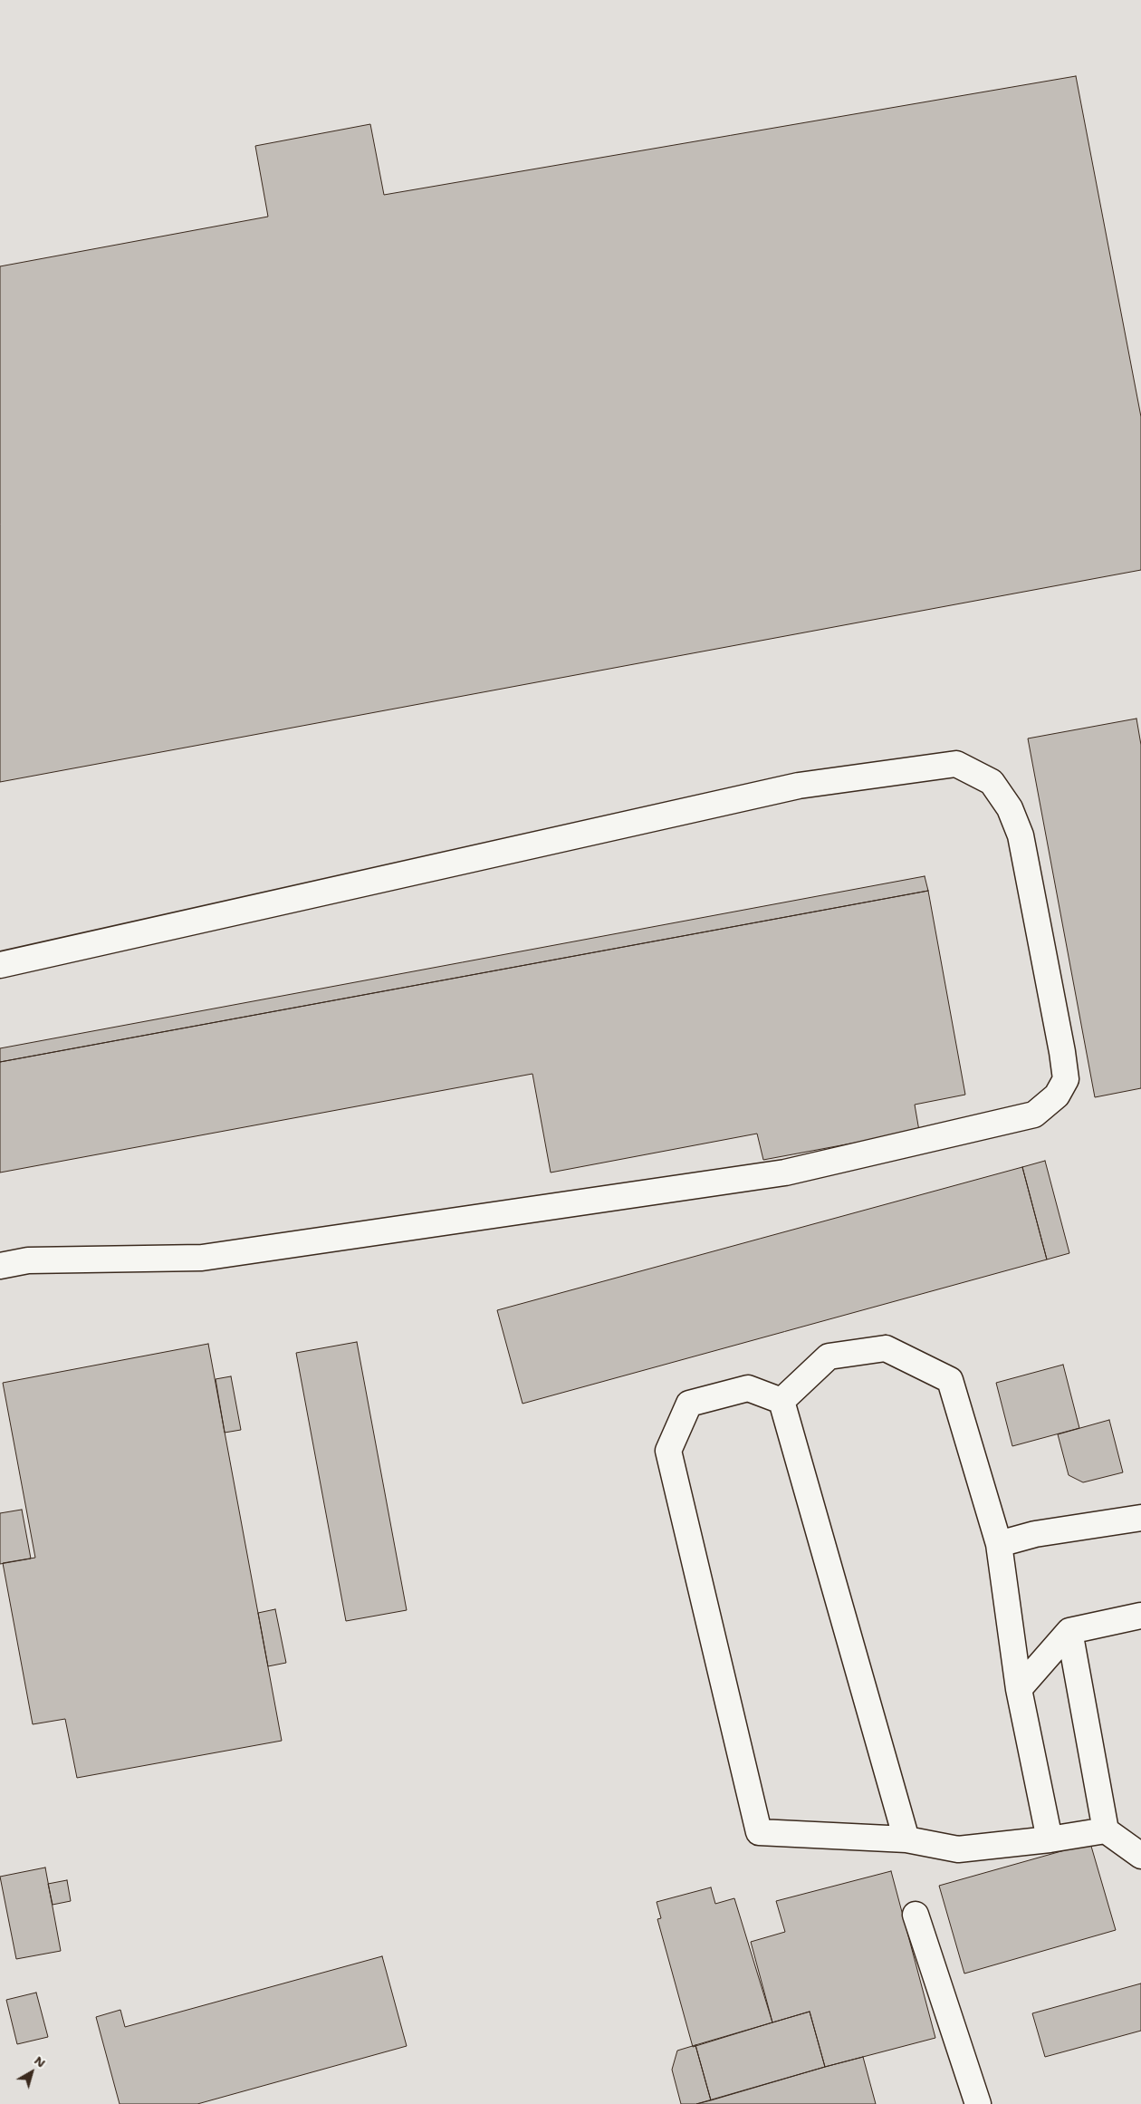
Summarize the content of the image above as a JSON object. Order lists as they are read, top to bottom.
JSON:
{
  "north": "top right"
}
